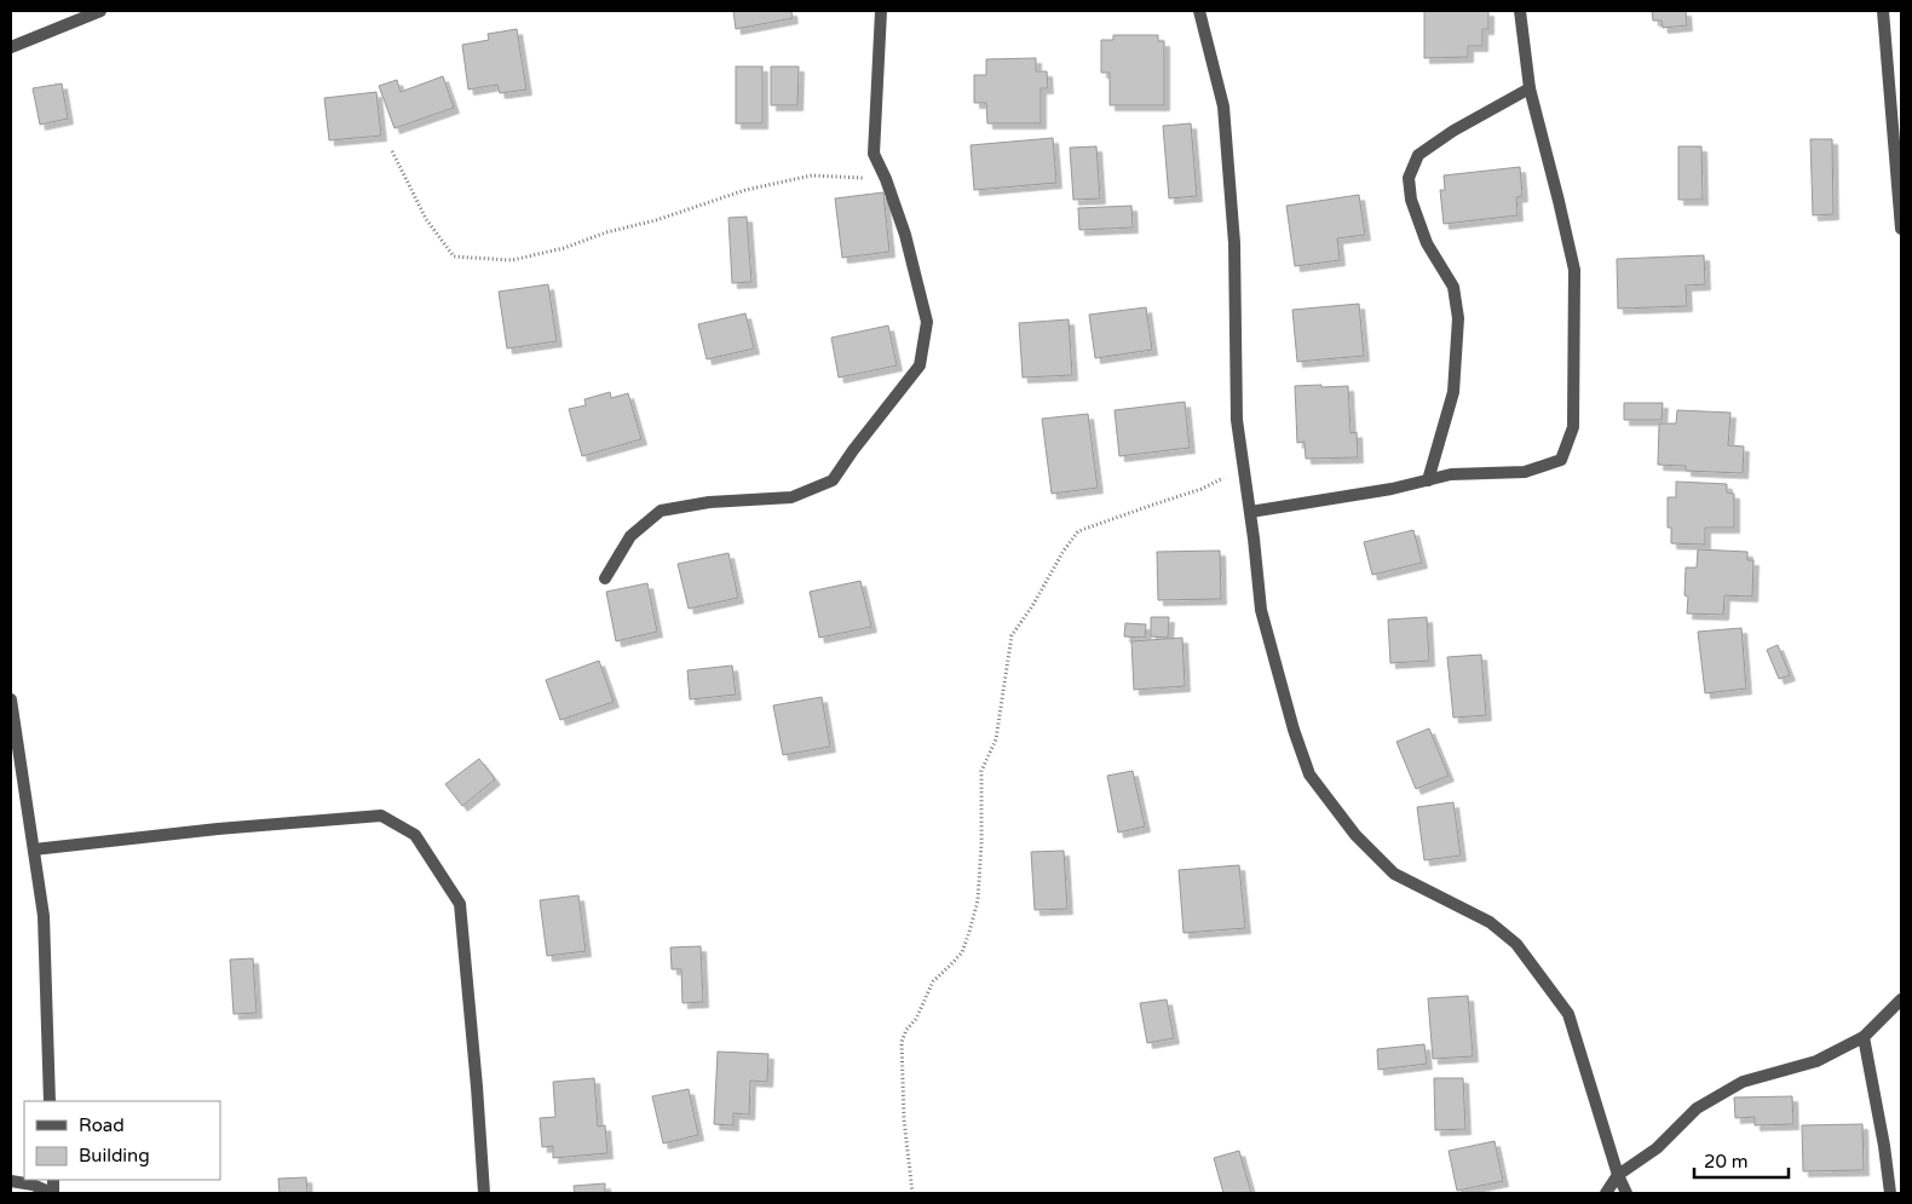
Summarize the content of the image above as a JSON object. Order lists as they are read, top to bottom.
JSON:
{
  "legend": ["Road", "Building"],
  "scale_bar": "20 m"
}
